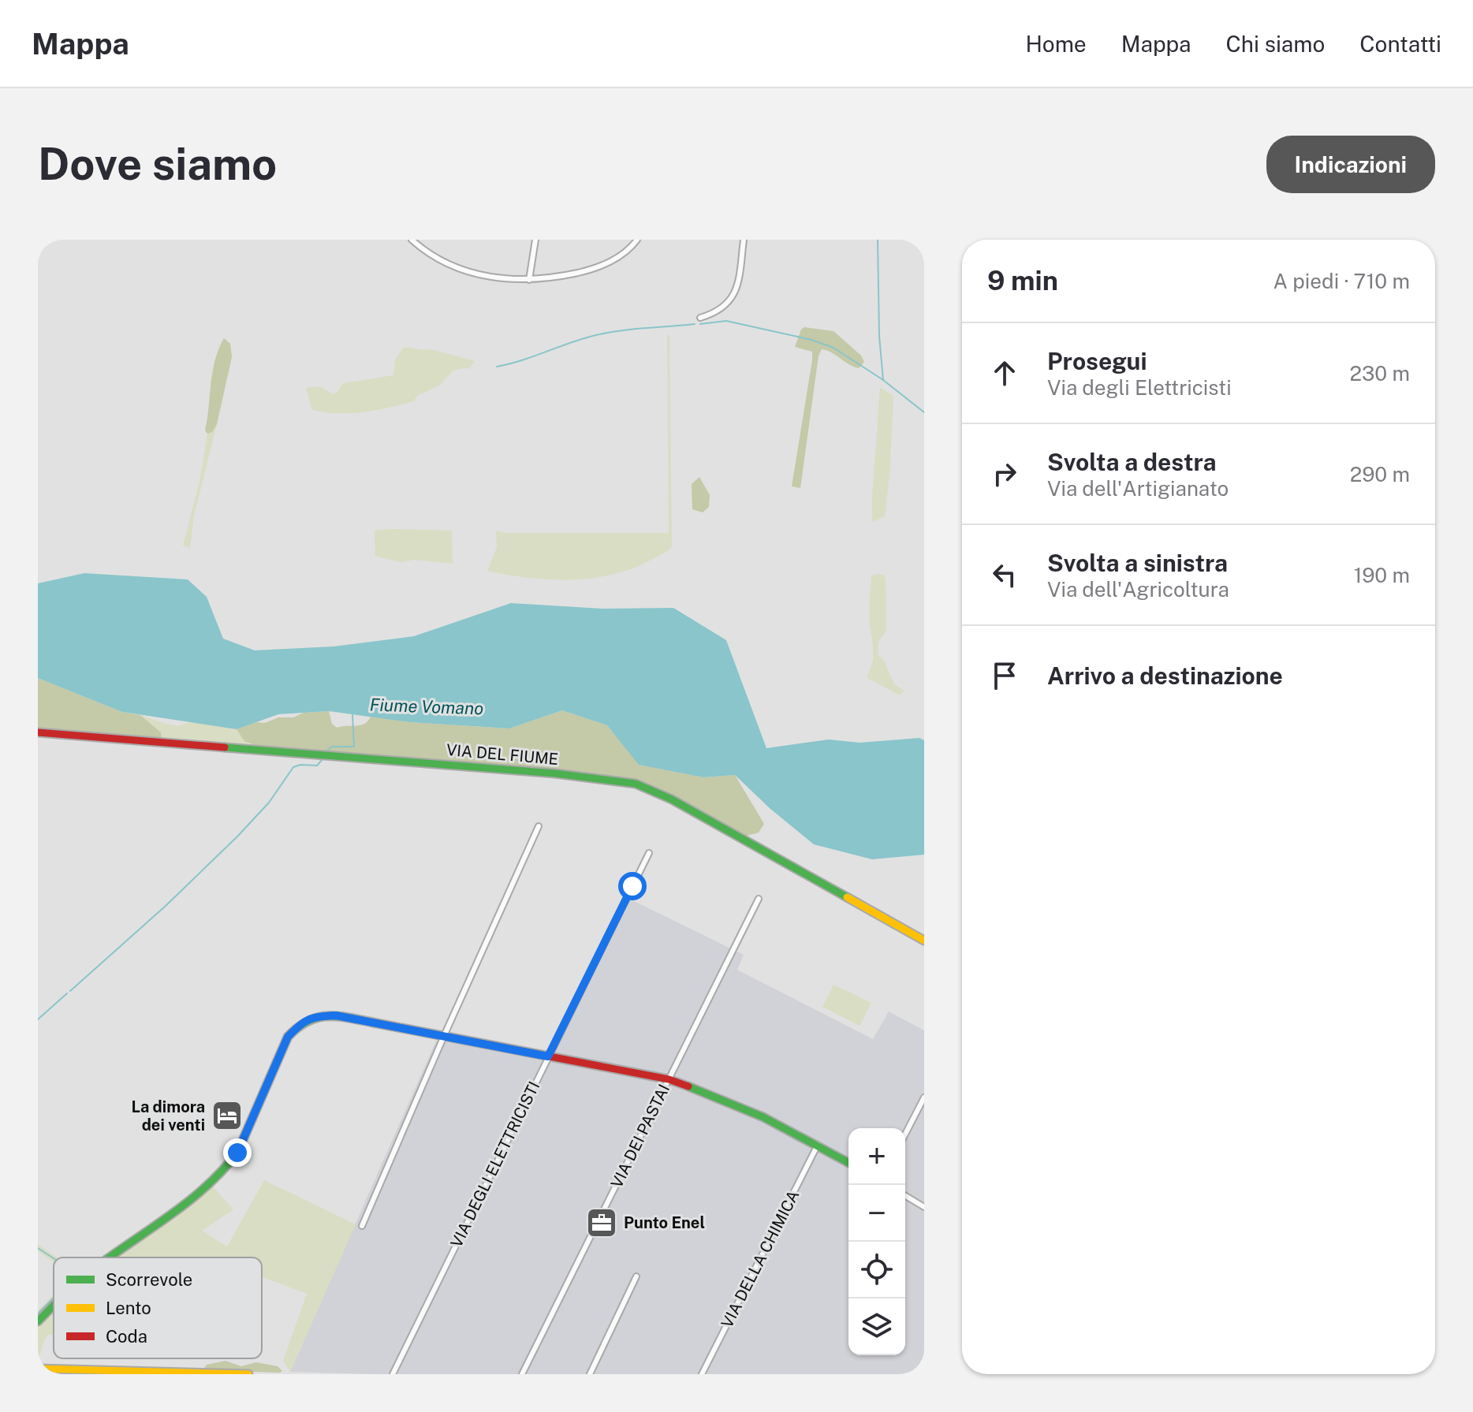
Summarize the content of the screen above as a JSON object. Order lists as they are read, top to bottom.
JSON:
{
  "streets": {
    "street": [
      "VIA DEL FIUME",
      "VIA DEI PASTAI",
      "VIA DEGLI ELETTRICISTI",
      "VIA DELLA CHIMICA"
    ]
  },
  "water": ["Fiume Vomano"],
  "places": {
    "hotel": ["La dimora dei venti"],
    "office": ["Punto Enel"]
  },
  "legend": ["Scorrevole", "Lento", "Coda"],
  "page": {
    "header": "Mappa",
    "nav": [
      "Home",
      "Mappa",
      "Chi siamo",
      "Contatti"
    ],
    "buttons": "Indicazioni",
    "title": "Dove siamo",
    "heading": ["9 min", "A piedi · 710 m"],
    "list": [
      ["Prosegui", "Via degli Elettricisti", "230 m"],
      ["Svolta a destra", "Via dell'Artigianato", "290 m"],
      ["Svolta a sinistra", "Via dell'Agricoltura", "190 m"],
      "Arrivo a destinazione"
    ],
    "map_buttons": ["+", "−"]
  }
}
